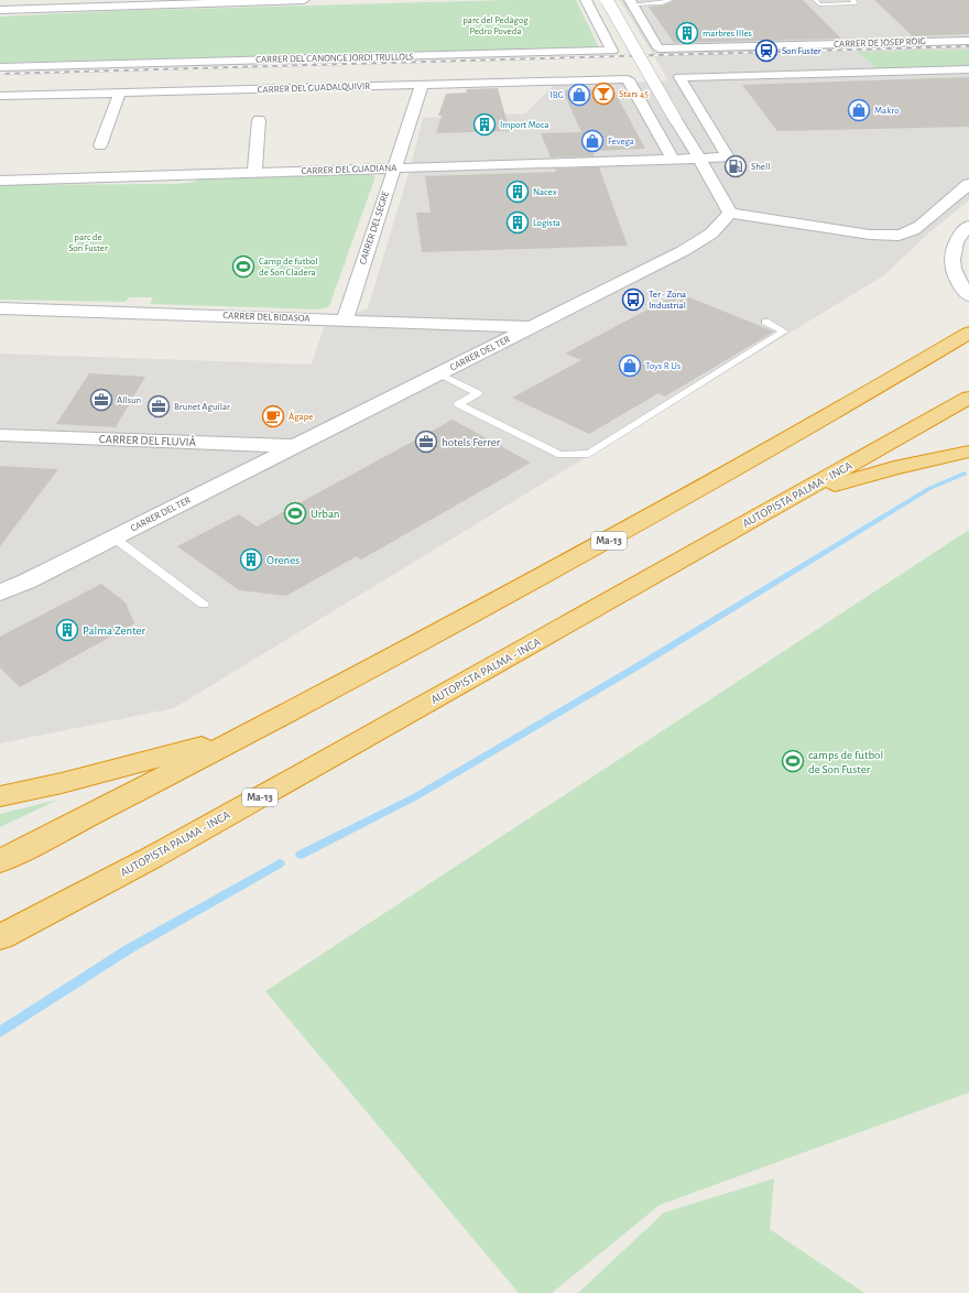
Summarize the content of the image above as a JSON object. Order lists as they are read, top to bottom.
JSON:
{
  "streets": {
    "highway": ["AUTOPISTA PALMA - INCA", "Ma-13"],
    "street": [
      "CARRER DE JOSEP ROIG",
      "CARRER DEL CANONGE JORDI TRULLOLS",
      "CARRER DEL GUADALQUIVIR",
      "CARRER DEL GUADIANA",
      "CARRER DEL SEGRE",
      "CARRER DEL BIDASOA",
      "CARRER DEL TER",
      "CARRER DEL FLUVIÀ"
    ]
  },
  "crossings": [
    ["CARRER DEL GUADALQUIVIR", "CARRER DEL GUADIANA"],
    ["CARRER DEL GUADALQUIVIR", "CARRER DEL SEGRE"],
    ["CARRER DEL GUADIANA", "CARRER DEL SEGRE"],
    ["CARRER DEL SEGRE", "CARRER DEL BIDASOA"],
    ["CARRER DEL BIDASOA", "CARRER DEL TER"],
    ["CARRER DEL TER", "CARRER DEL FLUVIÀ"]
  ],
  "parks": ["parc del Pedàgog Pedro Poveda", "parc de Son Fuster"],
  "places": {
    "building": [
      "marbres Illes",
      "Import Moca",
      "Nacex",
      "Logista",
      "Orenes",
      "Palma Zenter"
    ],
    "station": ["Son Fuster"],
    "bar": ["Stars 45"],
    "shop": [
      "IBG",
      "Makro",
      "Fevega",
      "Toys R Us"
    ],
    "fuel station": ["Shell"],
    "sports": ["Camp de futbol de Son Cladera", "Urban", "camps de futbol de Son Fuster"],
    "bus stop": ["Ter - Zona Industrial"],
    "office": ["Allsun", "Brunet Aguilar", "hotels Ferrer"],
    "cafe": ["Ágape"]
  }
}
